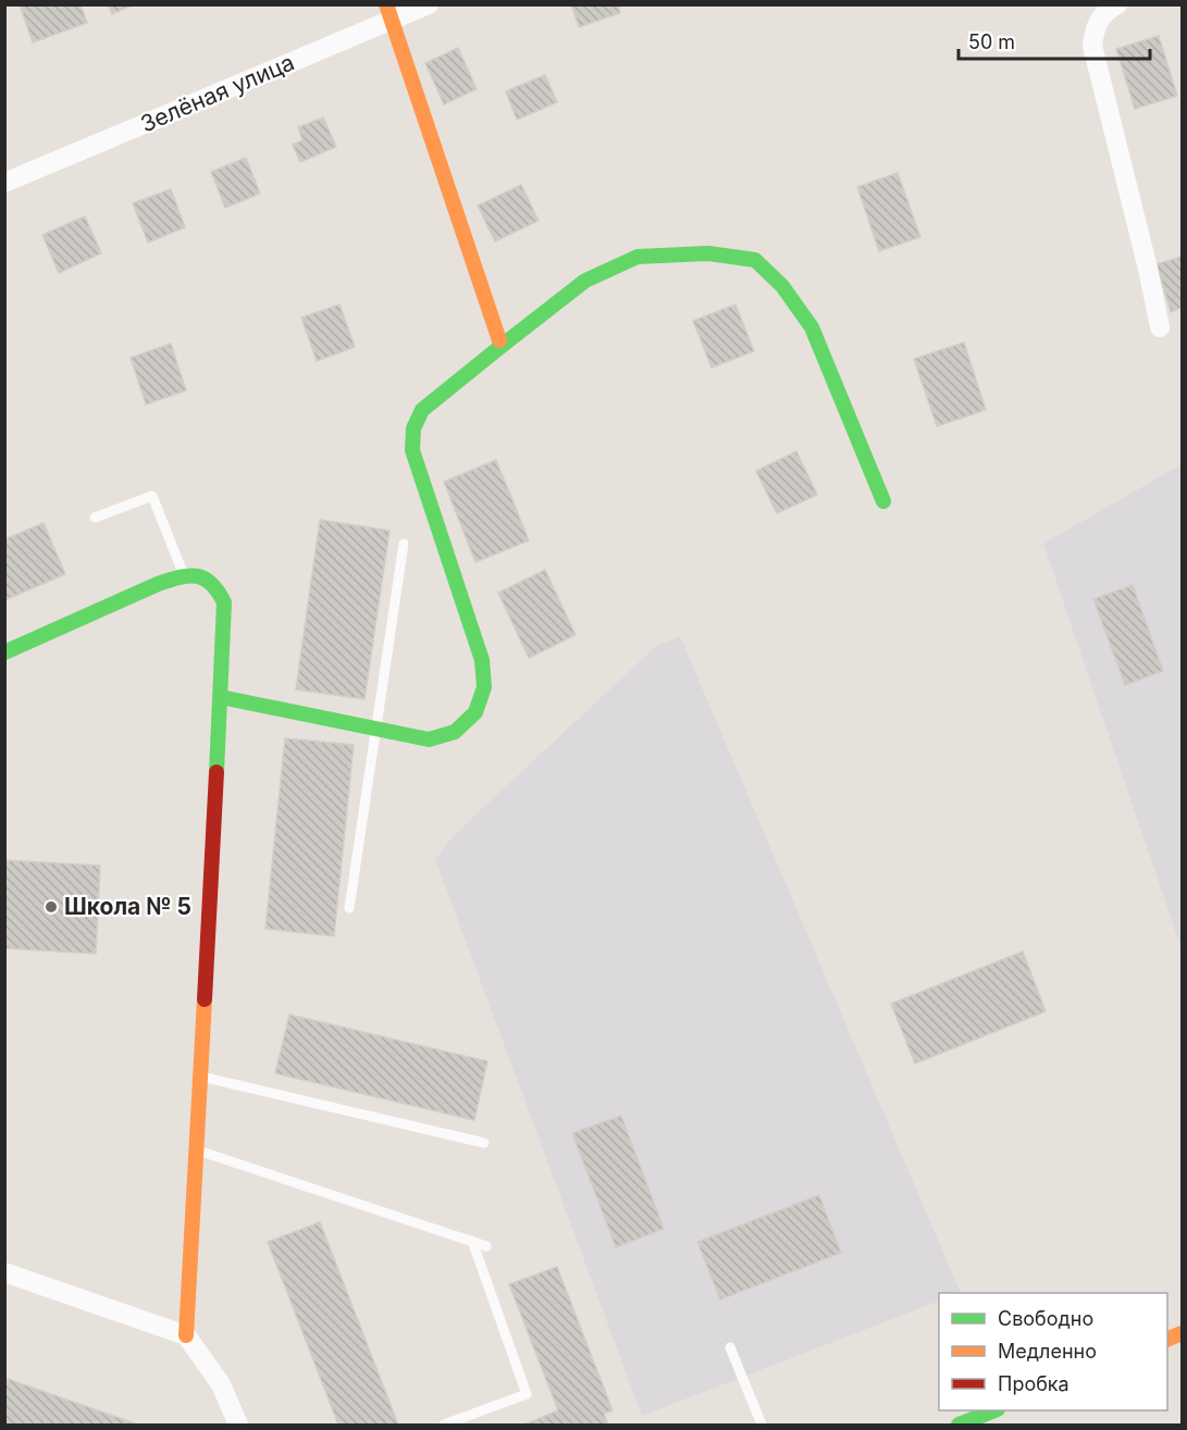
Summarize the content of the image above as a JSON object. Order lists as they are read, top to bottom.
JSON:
{
  "streets": {
    "street": ["Зелёная улица"]
  },
  "places": ["Школа № 5"],
  "legend": ["Свободно", "Медленно", "Пробка"],
  "scale_bar": "50 m"
}
